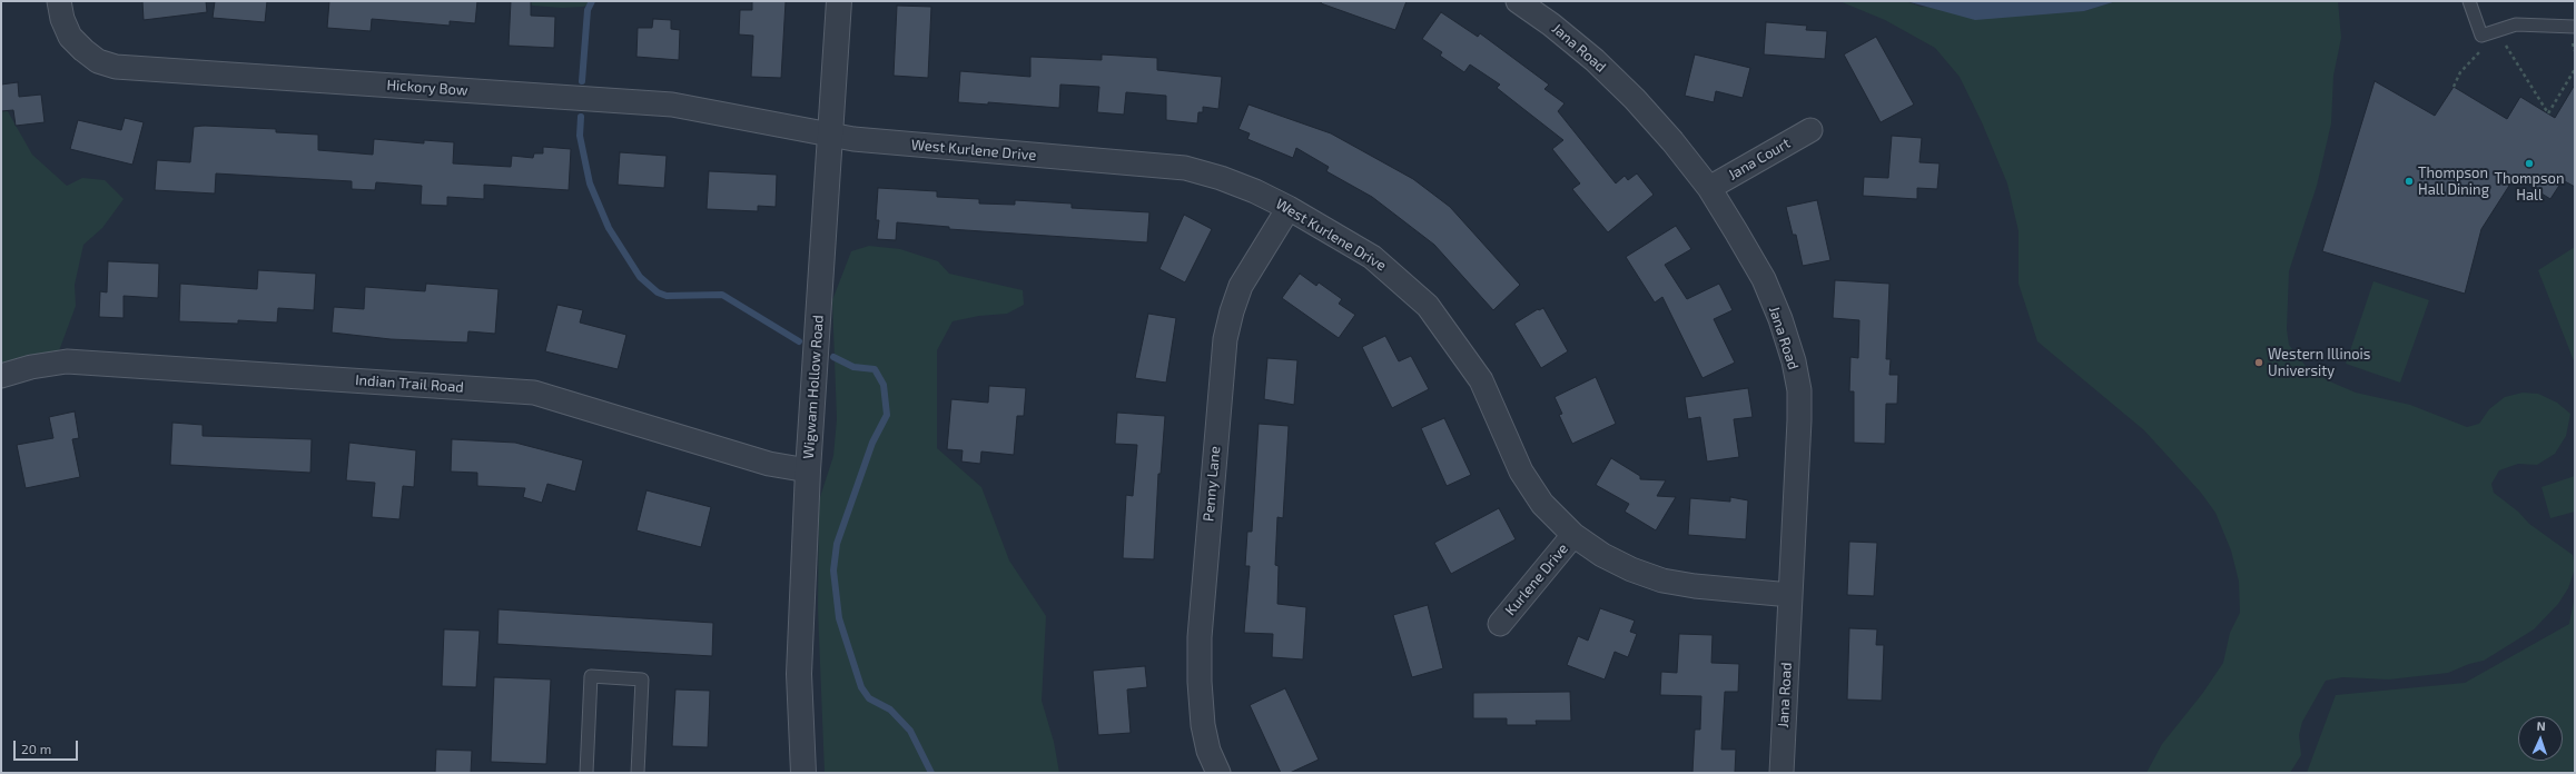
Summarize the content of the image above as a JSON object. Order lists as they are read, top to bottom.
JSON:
{
  "streets": {
    "street": [
      "Jana Road",
      "Hickory Bow",
      "West Kurlene Drive",
      "Jana Court",
      "Indian Trail Road",
      "Wigwam Hollow Road",
      "Penny Lane",
      "Kurlene Drive"
    ]
  },
  "crossings": [
    ["Jana Road", "West Kurlene Drive"],
    ["Jana Road", "Jana Court"],
    ["Hickory Bow", "West Kurlene Drive"],
    ["Hickory Bow", "Wigwam Hollow Road"],
    ["West Kurlene Drive", "Wigwam Hollow Road"],
    ["West Kurlene Drive", "Penny Lane"],
    ["West Kurlene Drive", "Kurlene Drive"],
    ["Indian Trail Road", "Wigwam Hollow Road"]
  ],
  "places": ["Thompson Hall", "Thompson Hall Dining", "Western Illinois University"],
  "scale_bar": "20 m",
  "north": "top"
}
